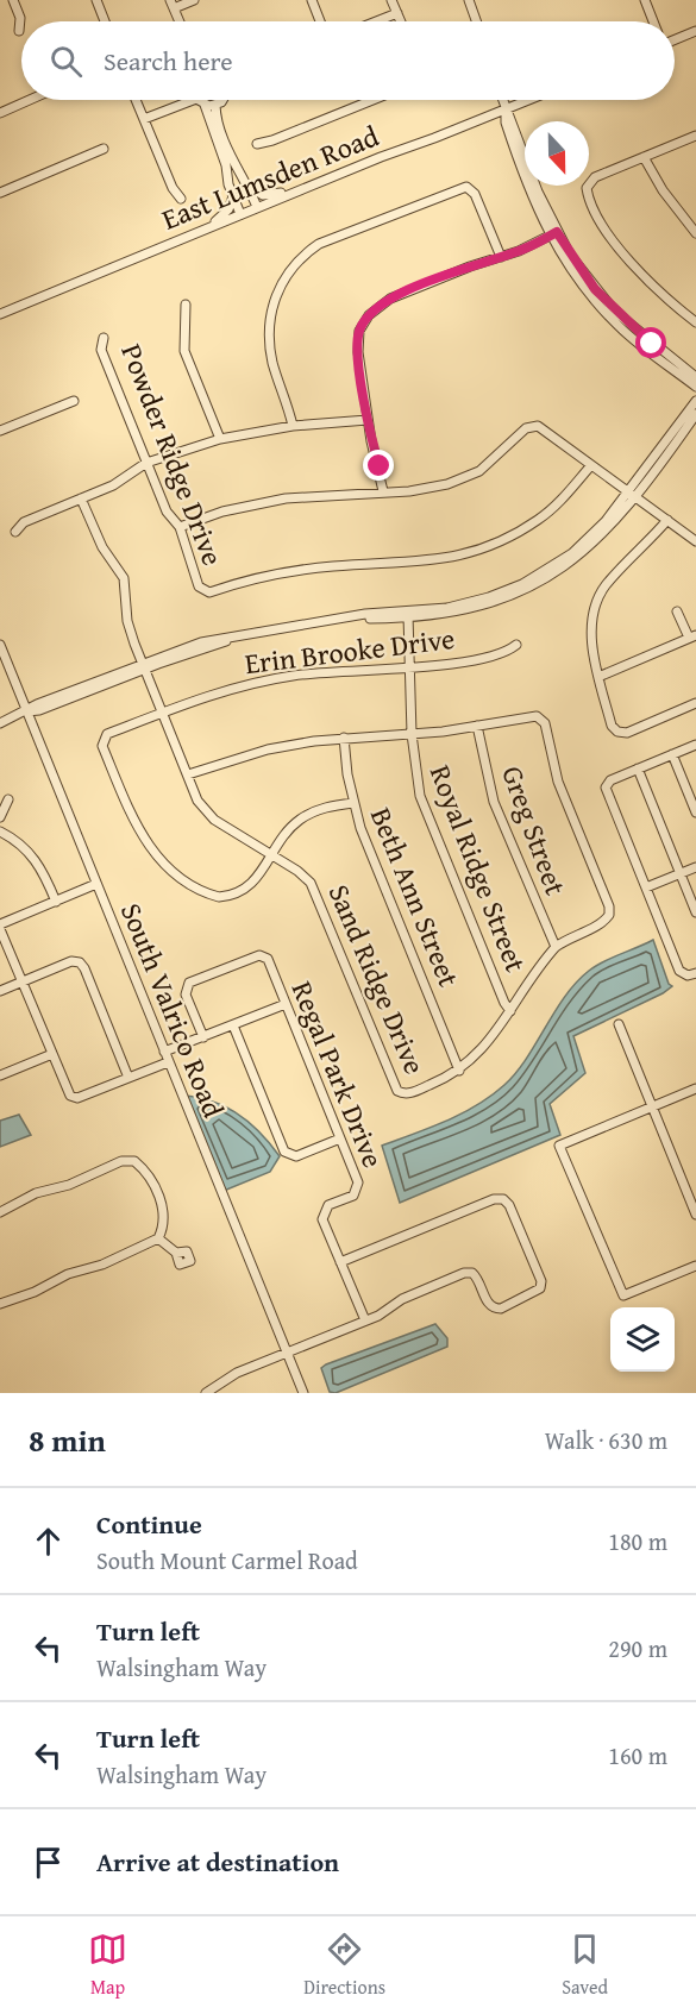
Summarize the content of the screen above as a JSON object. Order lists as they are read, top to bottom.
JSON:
{
  "streets": {
    "street": [
      "East Lumsden Road",
      "Powder Ridge Drive",
      "Erin Brooke Drive",
      "Greg Street",
      "Royal Ridge Street",
      "Beth Ann Street",
      "Sand Ridge Drive",
      "South Valrico Road",
      "Regal Park Drive"
    ]
  },
  "crossings": [
    ["Erin Brooke Drive", "Royal Ridge Street"],
    ["Erin Brooke Drive", "Beth Ann Street"],
    ["Erin Brooke Drive", "Sand Ridge Drive"],
    ["Greg Street", "Sand Ridge Drive"],
    ["Royal Ridge Street", "Sand Ridge Drive"],
    ["Beth Ann Street", "Sand Ridge Drive"]
  ],
  "north": "bottom",
  "page": {
    "search": "Search here",
    "heading": ["8 min", "Walk · 630 m"],
    "list": [
      ["Continue", "South Mount Carmel Road", "180 m"],
      ["Turn left", "Walsingham Way", "290 m"],
      ["Turn left", "Walsingham Way", "160 m"],
      "Arrive at destination"
    ],
    "nav": ["Map", "Directions", "Saved"]
  }
}
